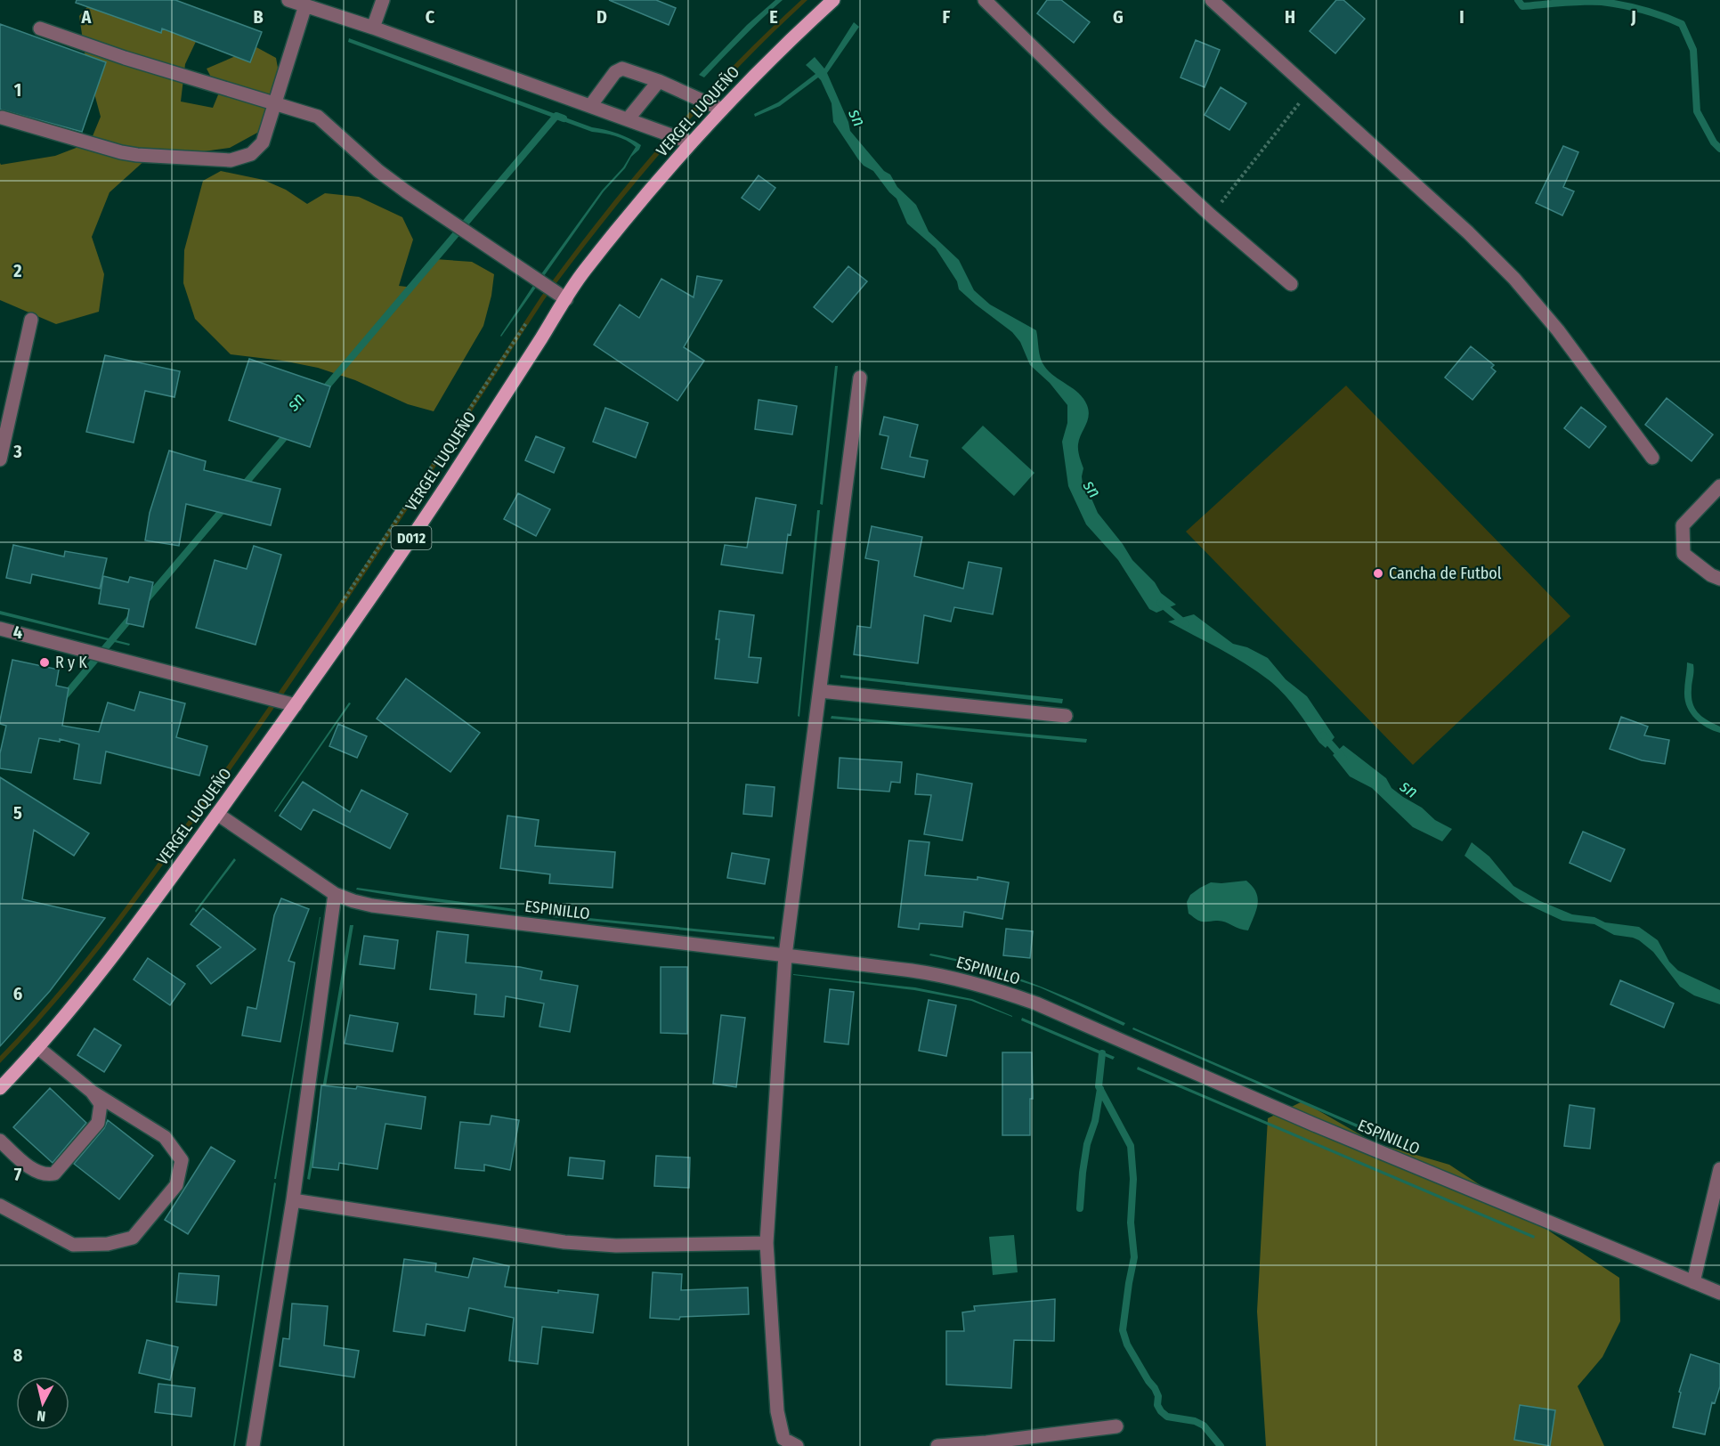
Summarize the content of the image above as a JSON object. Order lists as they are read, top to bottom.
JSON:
{
  "streets": {
    "main road": ["VERGEL LUQUEÑO", "D012"],
    "street": ["ESPINILLO"]
  },
  "crossings": [
    ["VERGEL LUQUEÑO", "ESPINILLO"]
  ],
  "water": ["sn"],
  "places": ["Cancha de Futbol", "R y K"],
  "north": "bottom",
  "grid": {
    "columns": [
      "A",
      "B",
      "C",
      "D",
      "E",
      "F",
      "G",
      "H",
      "I",
      "J"
    ],
    "rows": [
      "1",
      "2",
      "3",
      "4",
      "5",
      "6",
      "7",
      "8"
    ]
  }
}
